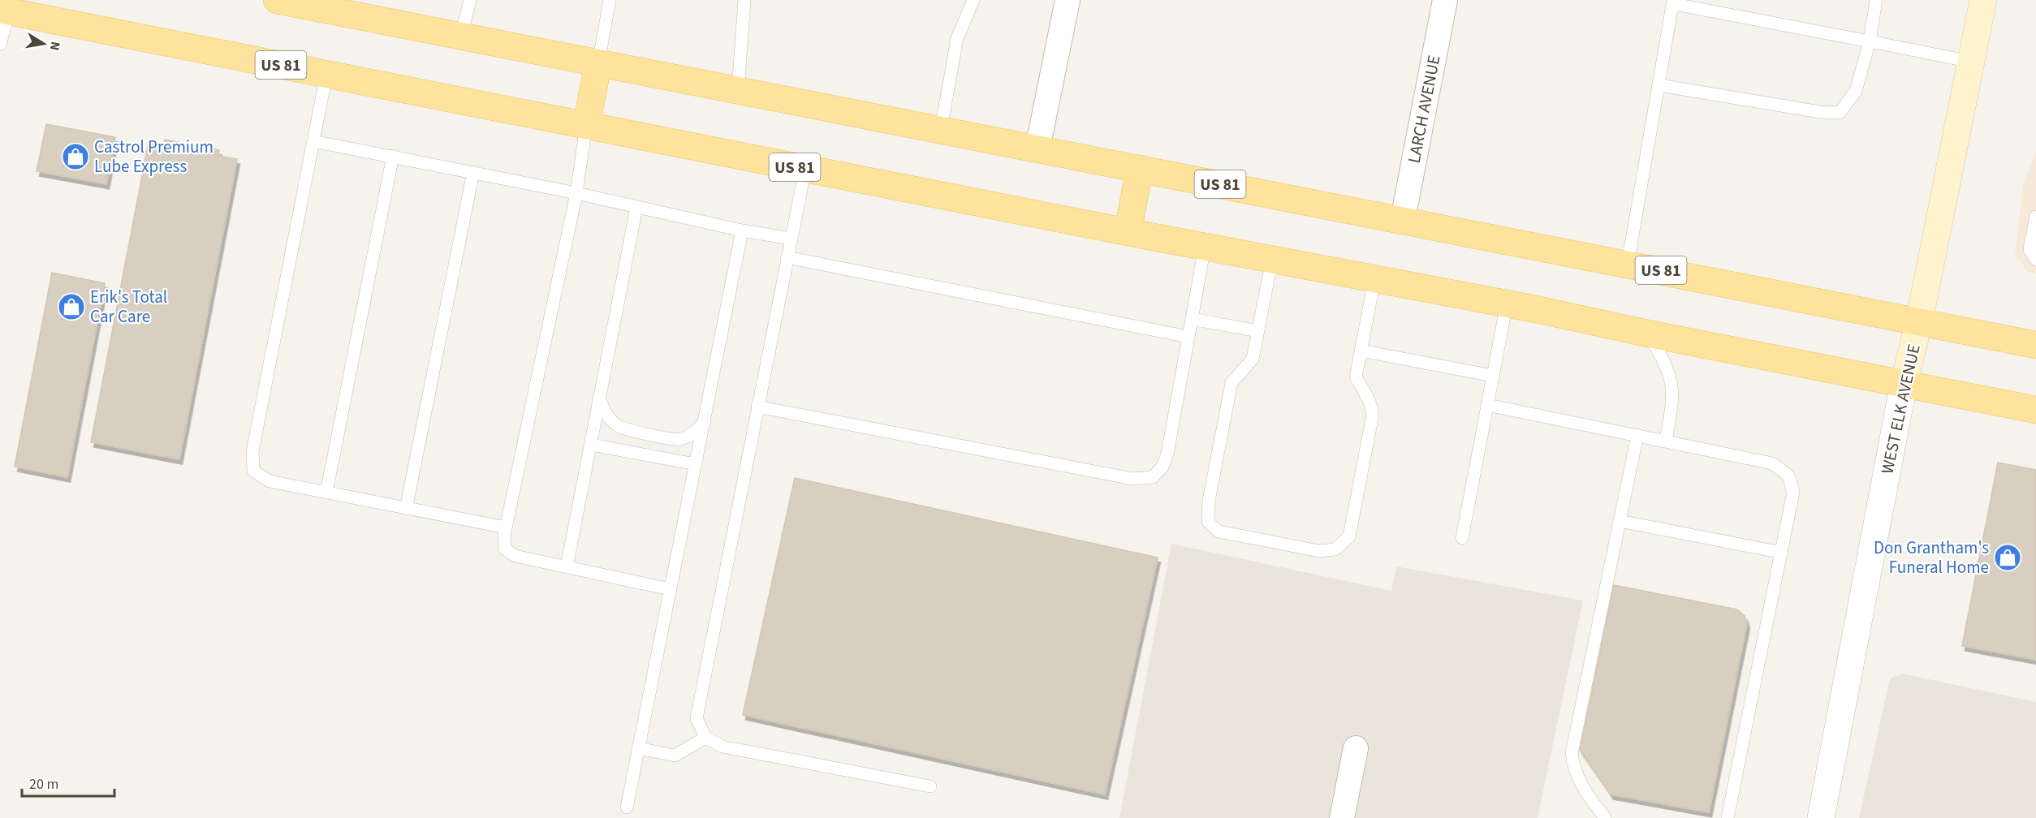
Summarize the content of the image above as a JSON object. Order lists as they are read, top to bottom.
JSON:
{
  "streets": {
    "main road": ["US 81", "WEST ELK AVENUE"],
    "street": ["LARCH AVENUE"]
  },
  "crossings": [
    ["US 81", "LARCH AVENUE"],
    ["US 81", "WEST ELK AVENUE"]
  ],
  "places": {
    "shop": ["Castrol Premium Lube Express", "Erik's Total Car Care", "Don Grantham's Funeral Home"]
  },
  "scale_bar": "20 m",
  "north": "right"
}
